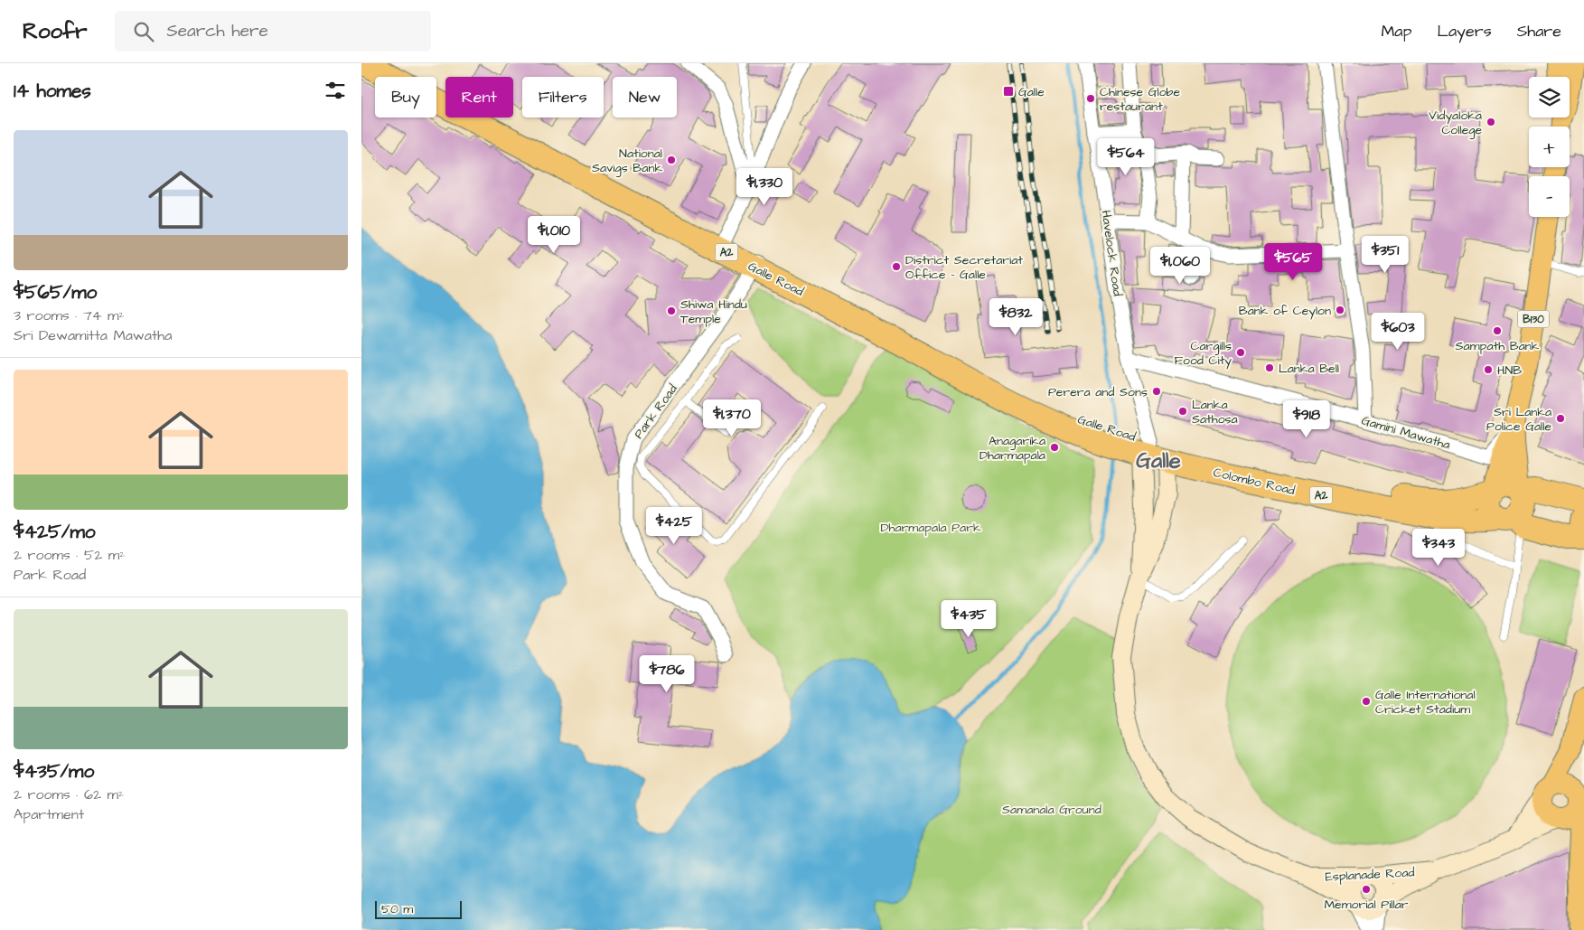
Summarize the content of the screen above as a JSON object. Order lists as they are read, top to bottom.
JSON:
{
  "streets": {
    "highway": ["A2", "Galle Road", "Colombo Road"],
    "main road": ["B130"],
    "street": [
      "Havelock Road",
      "Park Road",
      "Gamini Mawatha",
      "Esplanade Road"
    ]
  },
  "crossings": [
    ["Havelock Road", "Galle Road"],
    ["Havelock Road", "Gamini Mawatha"],
    ["Havelock Road", "Colombo Road"],
    ["Havelock Road", "Esplanade Road"],
    ["Galle Road", "Park Road"],
    ["Galle Road", "Colombo Road"],
    ["Galle Road", "Esplanade Road"],
    ["B130", "Gamini Mawatha"],
    ["B130", "Colombo Road"],
    ["Colombo Road", "Esplanade Road"]
  ],
  "districts": ["Galle"],
  "parks": ["Dharmapala Park", "Samanala Ground"],
  "places": {
    "transit": ["Galle"],
    "other": [
      "Chinese Globe restaurant",
      "Vidyaloka College",
      "National Savigs Bank",
      "District Secretariat Office - Galle",
      "Bank of Ceylon",
      "Shiwa Hindu Temple",
      "Sampath Bank",
      "Cargills Food City",
      "Lanka Bell",
      "HNB",
      "Perera and Sons",
      "Lanka Sathosa",
      "Sri Lanka Police Galle",
      "Anagarika Dharmapala",
      "Galle International Cricket Stadium",
      "Memorial Pillar"
    ]
  },
  "scale_bar": "50 m",
  "page": {
    "header": "Roofr",
    "search": "Search here",
    "nav": ["Map", "Layers", "Share"],
    "heading": "14 homes",
    "map_buttons": ["+", "−"],
    "chip": [
      "Buy",
      "Rent",
      "Filters",
      "New"
    ],
    "list": [
      {
        "name": "$565/mo",
        "note": "3 rooms · 74 m² · Sri Dewamitta Mawatha"
      },
      {
        "name": "$425/mo",
        "note": "2 rooms · 52 m² · Park Road"
      },
      {
        "name": "$435/mo",
        "note": "2 rooms · 62 m² · Apartment"
      }
    ],
    "price": [
      "$564",
      "$1,330",
      "$1,010",
      "$351",
      "$565",
      "$1,060",
      "$832",
      "$603",
      "$1,370",
      "$918",
      "$425",
      "$343",
      "$435",
      "$786"
    ],
    "scale": "50 m"
  }
}
